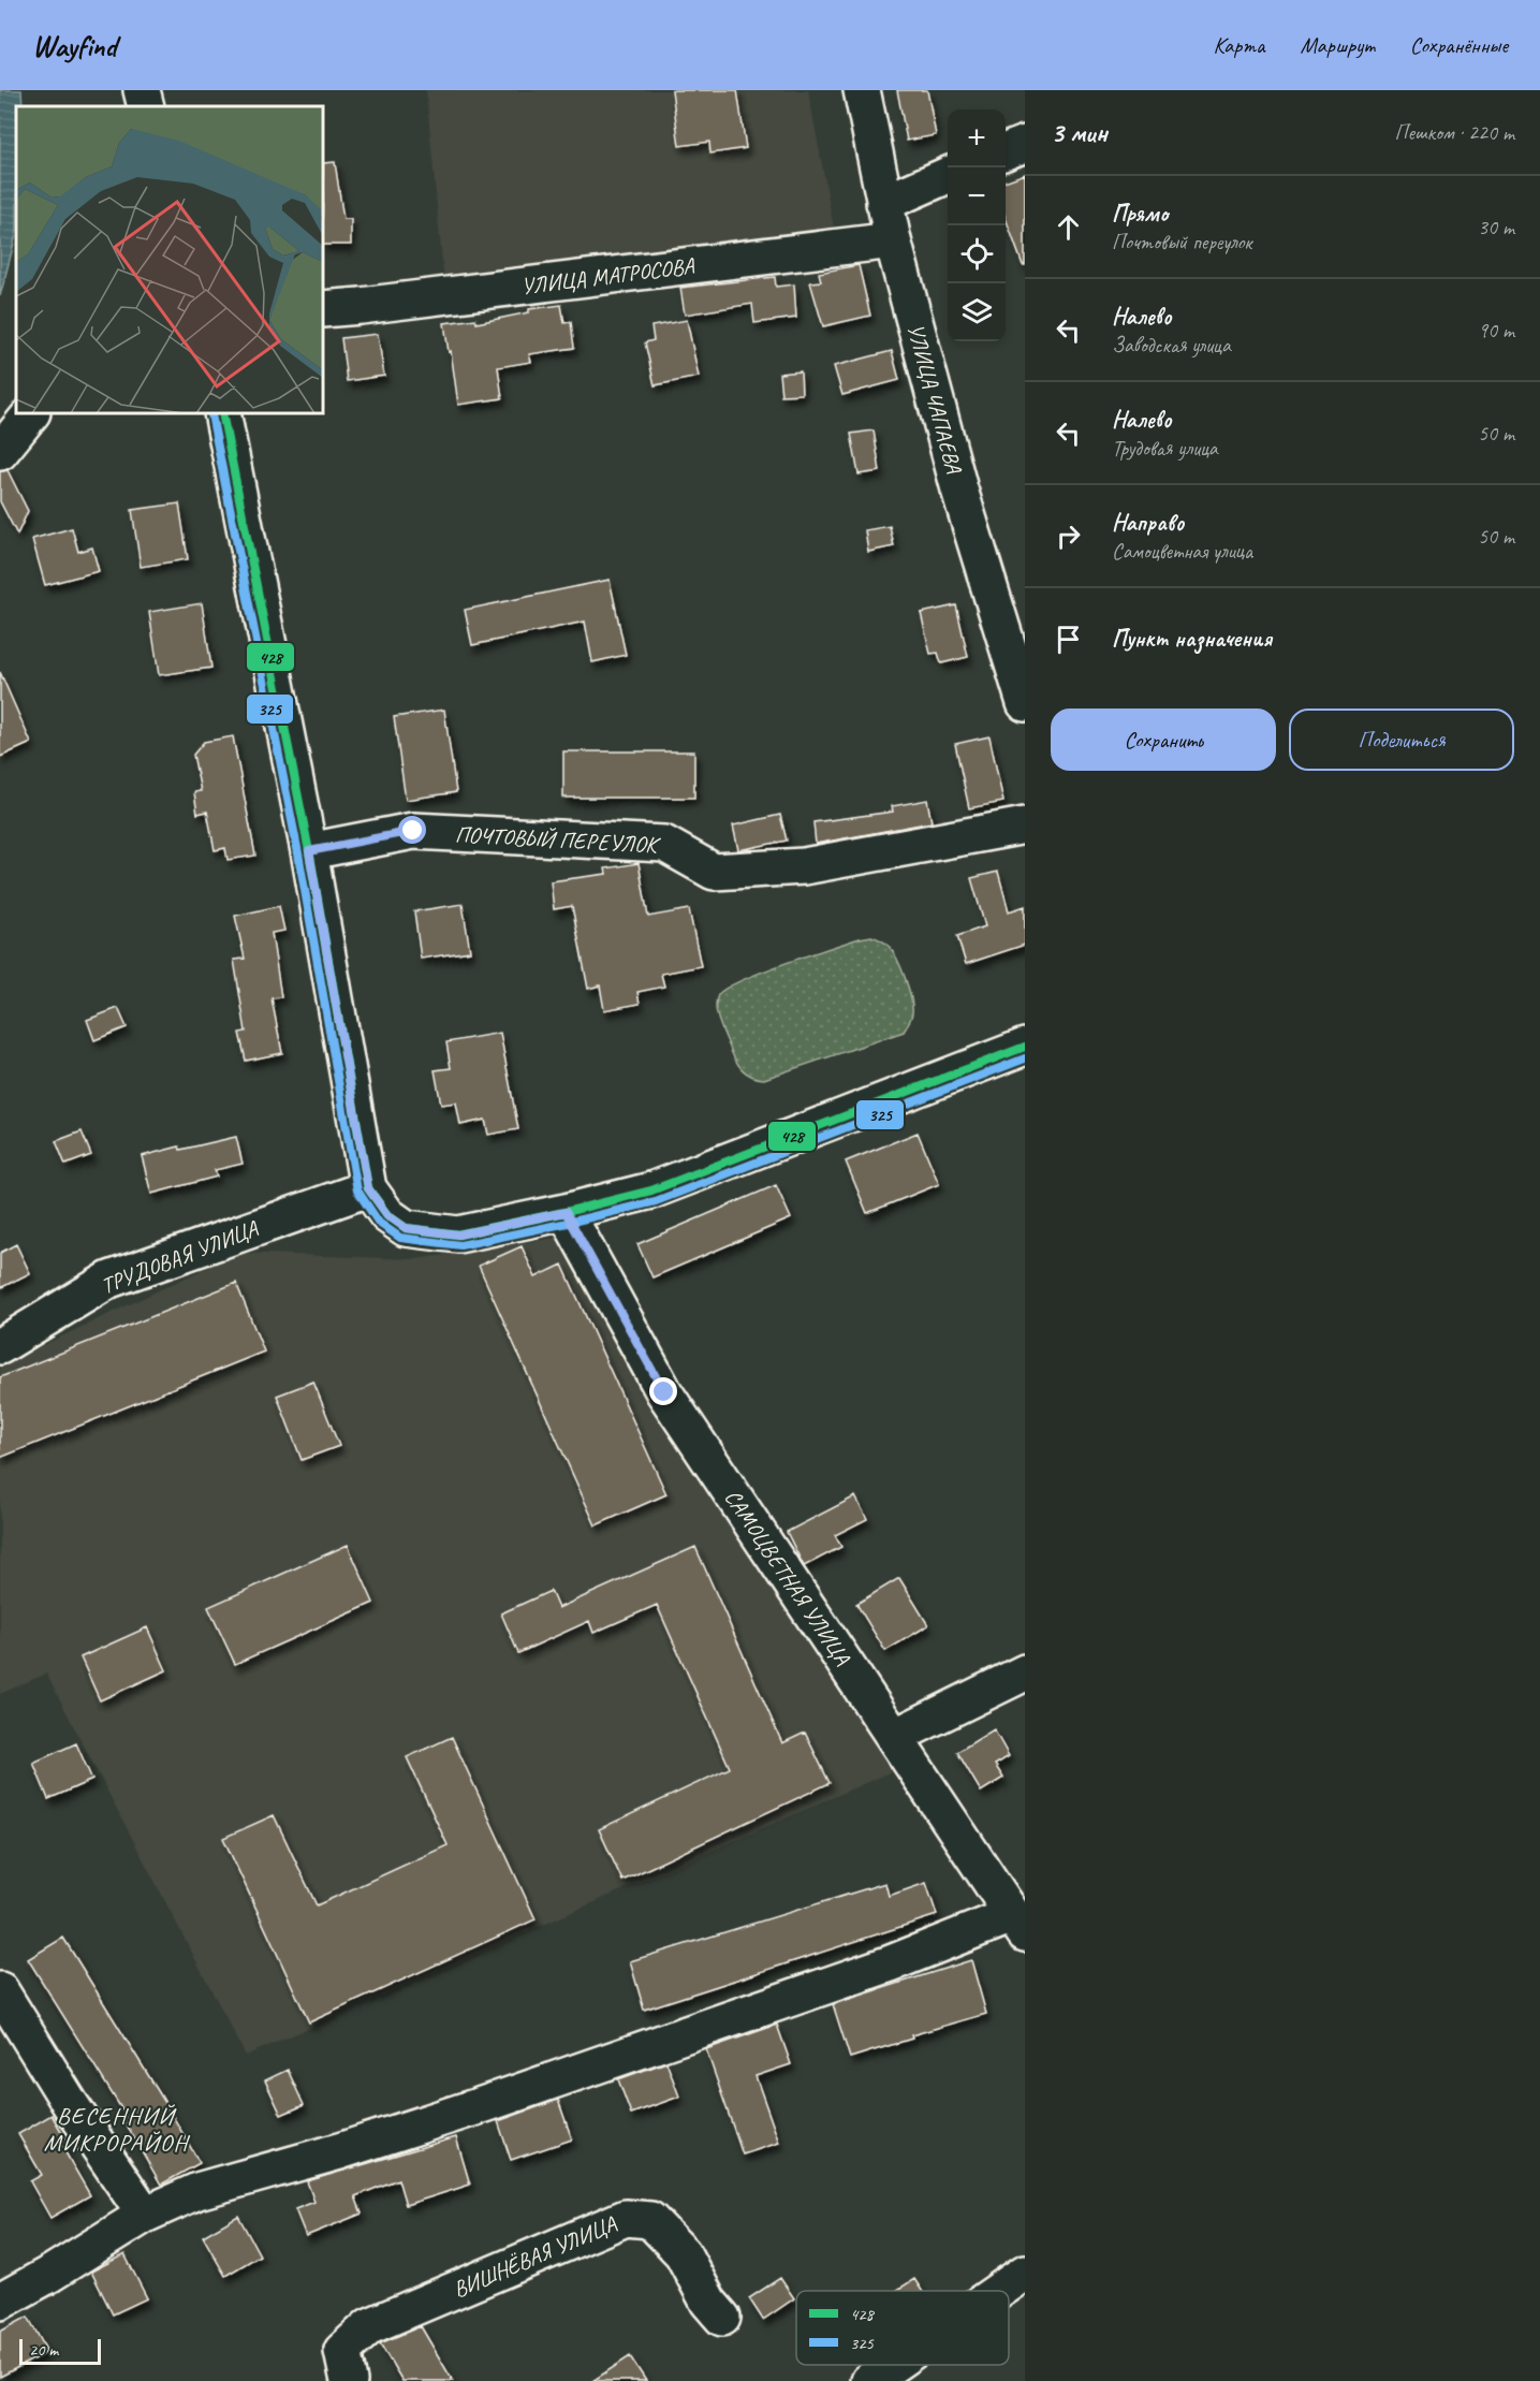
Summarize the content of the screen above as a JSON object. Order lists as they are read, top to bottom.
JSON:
{
  "streets": {
    "street": [
      "УЛИЦА МАТРОСОВА",
      "УЛИЦА ЧАПАЕВА",
      "ПОЧТОВЫЙ ПЕРЕУЛОК",
      "ТРУДОВАЯ УЛИЦА",
      "САМОЦВЕТНАЯ УЛИЦА",
      "ВИШНЁВАЯ УЛИЦА"
    ]
  },
  "crossings": [
    ["УЛИЦА МАТРОСОВА", "УЛИЦА ЧАПАЕВА"]
  ],
  "districts": ["ВЕСЕННИЙ МИКРОРАЙОН"],
  "lines": ["transit line 428", "transit line 325"],
  "legend": ["428", "325"],
  "scale_bar": "20 m",
  "page": {
    "header": "Wayfind",
    "nav": ["Карта", "Маршрут", "Сохранённые"],
    "heading": ["3 мин", "Пешком · 220 m"],
    "map_buttons": ["+", "−"],
    "list": [
      ["Прямо", "Почтовый переулок", "30 m"],
      ["Налево", "Заводская улица", "90 m"],
      ["Налево", "Трудовая улица", "50 m"],
      ["Направо", "Самоцветная улица", "50 m"],
      "Пункт назначения"
    ],
    "buttons": ["Сохранить", "Поделиться"],
    "scale": "20 m"
  }
}
